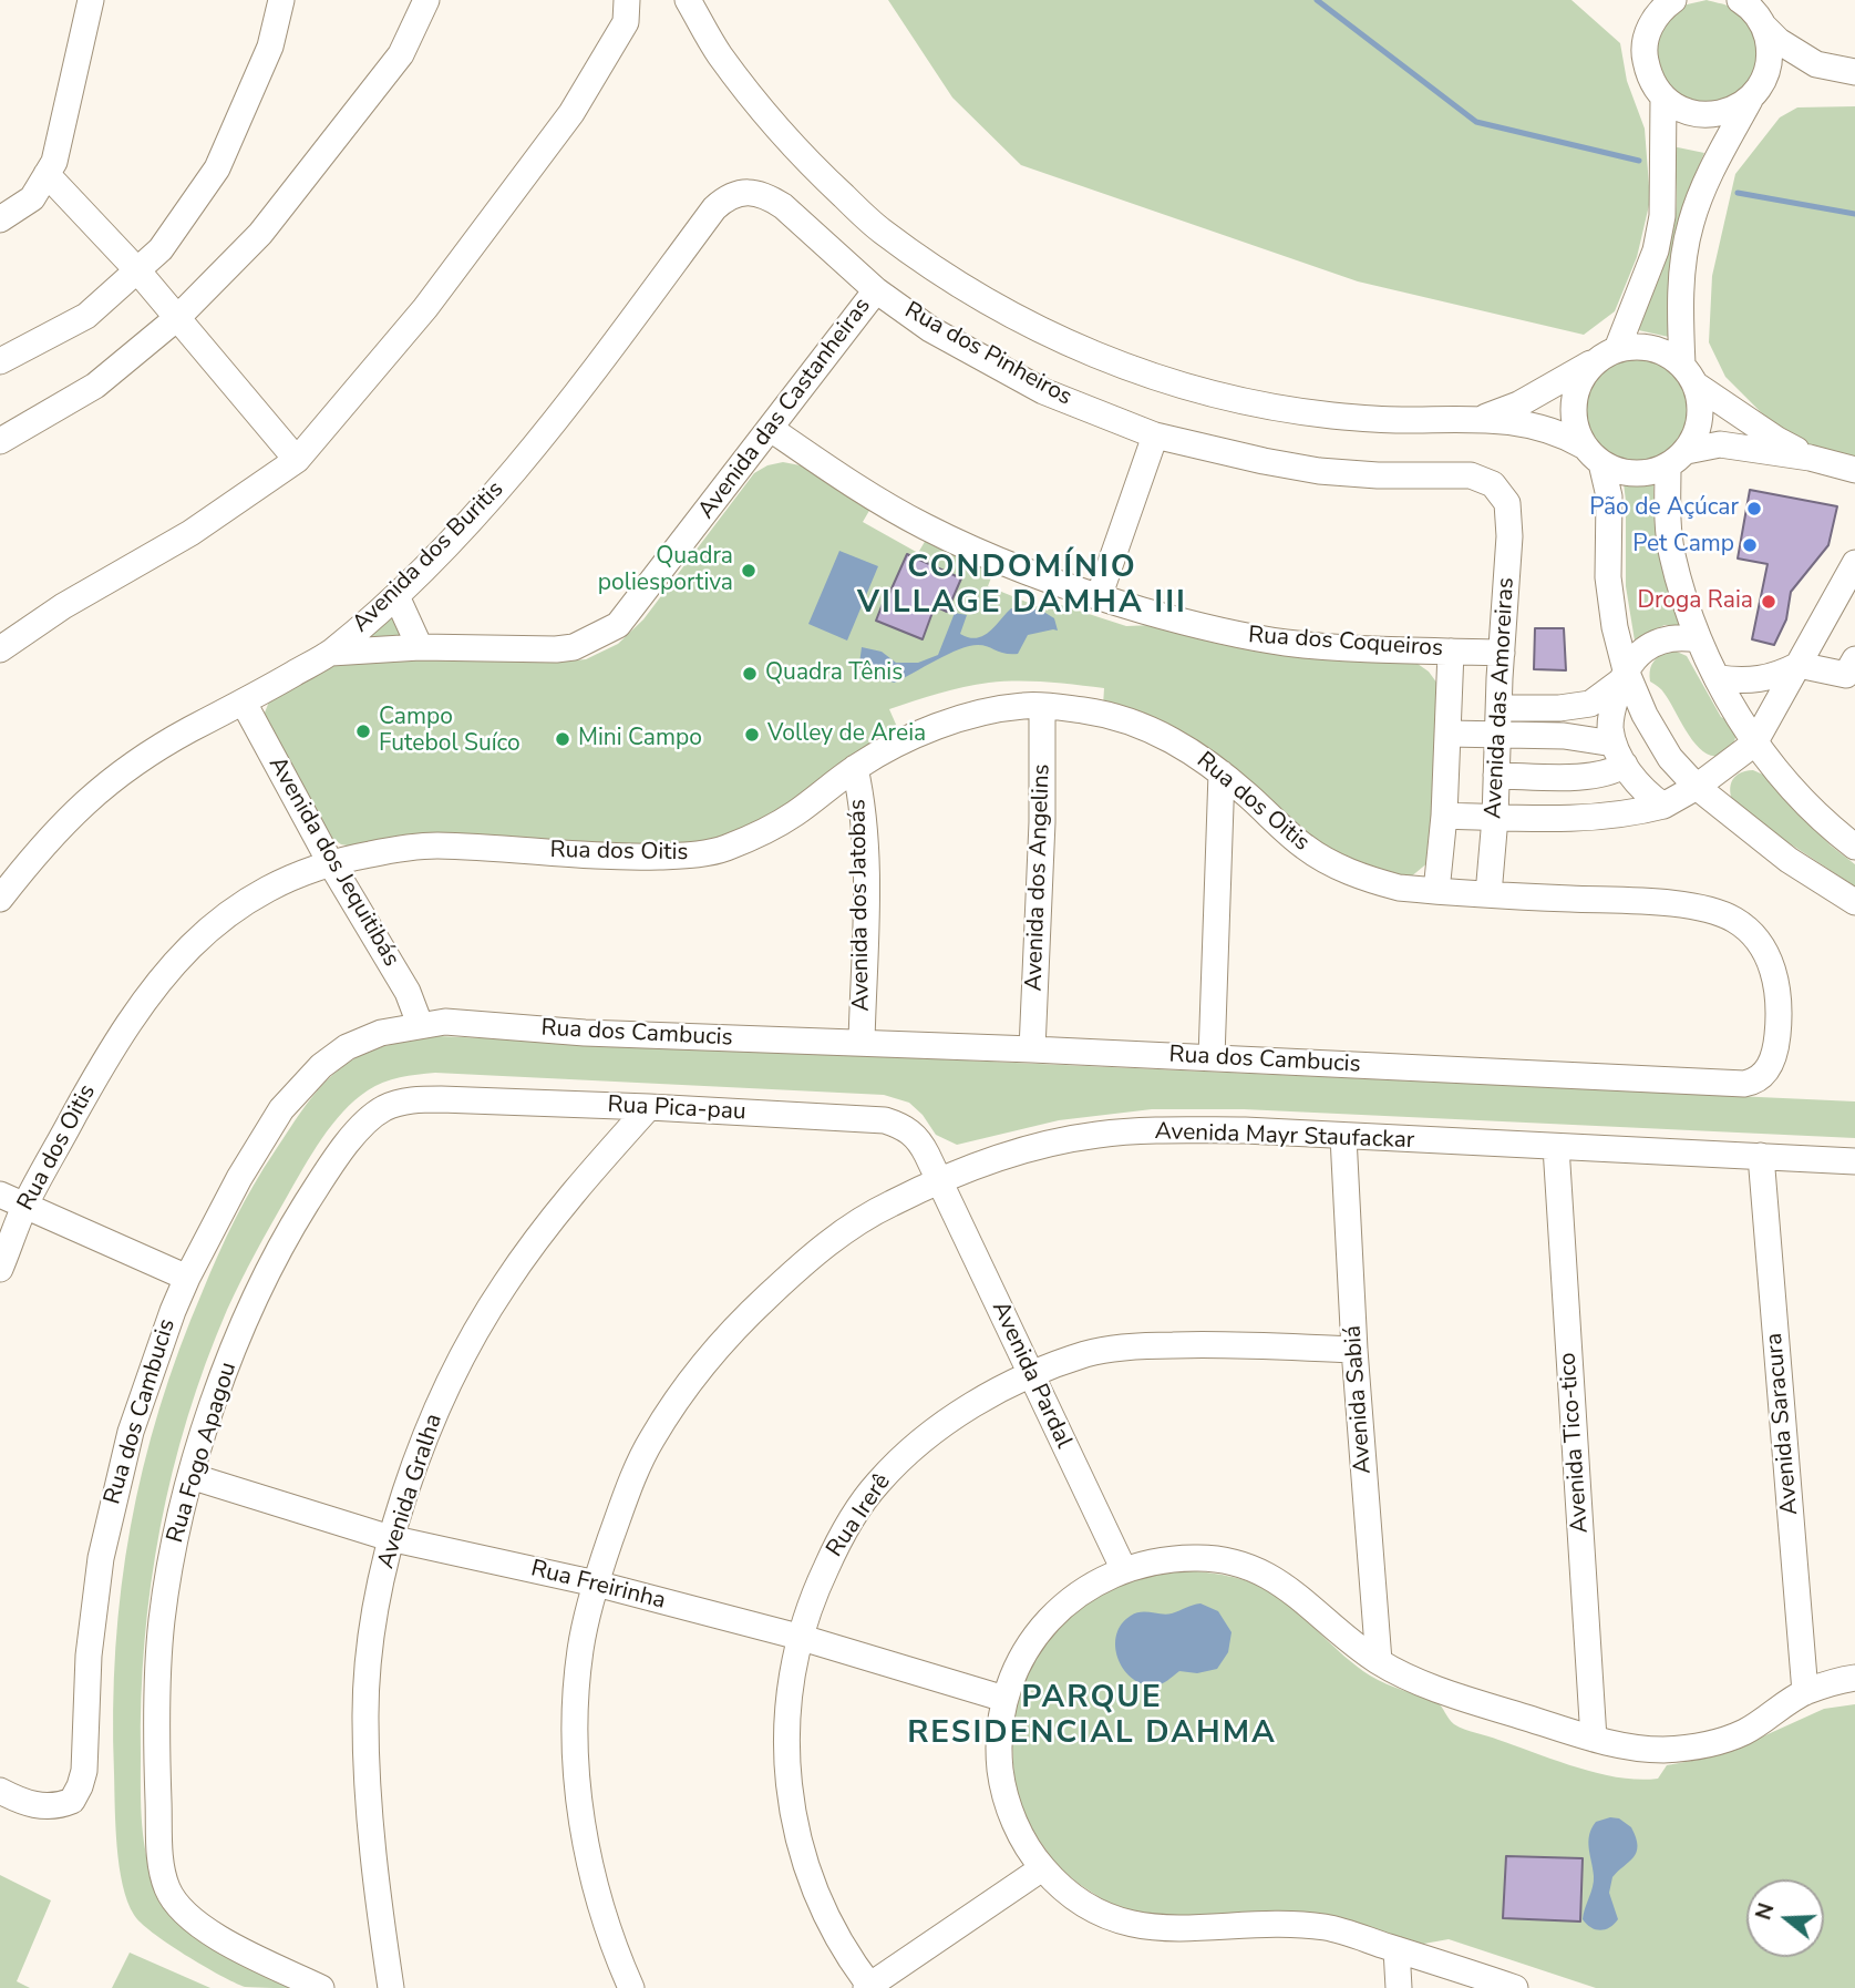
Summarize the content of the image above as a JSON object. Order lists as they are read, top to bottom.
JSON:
{
  "streets": {
    "street": [
      "Rua dos Pinheiros",
      "Avenida das Castanheiras",
      "Avenida dos Buritis",
      "Rua dos Coqueiros",
      "Avenida das Amoreiras",
      "Rua dos Oitis",
      "Avenida dos Jequitibás",
      "Avenida dos Angelins",
      "Avenida dos Jatobás",
      "Rua dos Cambucis",
      "Rua Pica-pau",
      "Avenida Mayr Staufackar",
      "Avenida Pardal",
      "Avenida Sabiá",
      "Avenida Saracura",
      "Avenida Tico-tico",
      "Rua Fogo Apagou",
      "Avenida Gralha",
      "Rua Irerê",
      "Rua Freirinha"
    ]
  },
  "crossings": [
    ["Rua dos Pinheiros", "Avenida das Castanheiras"],
    ["Rua dos Pinheiros", "Avenida dos Buritis"],
    ["Rua dos Pinheiros", "Avenida das Amoreiras"],
    ["Avenida das Castanheiras", "Avenida dos Buritis"],
    ["Avenida das Castanheiras", "Rua dos Coqueiros"],
    ["Avenida dos Buritis", "Avenida dos Jequitibás"],
    ["Rua dos Coqueiros", "Avenida das Amoreiras"],
    ["Avenida das Amoreiras", "Rua dos Oitis"],
    ["Rua dos Oitis", "Avenida dos Jequitibás"],
    ["Rua dos Oitis", "Avenida dos Angelins"],
    ["Rua dos Oitis", "Avenida dos Jatobás"],
    ["Rua dos Oitis", "Rua dos Cambucis"],
    ["Avenida dos Jequitibás", "Rua dos Cambucis"],
    ["Avenida dos Angelins", "Rua dos Cambucis"],
    ["Avenida dos Jatobás", "Rua dos Cambucis"],
    ["Rua Pica-pau", "Avenida Mayr Staufackar"],
    ["Rua Pica-pau", "Avenida Pardal"],
    ["Rua Pica-pau", "Rua Fogo Apagou"],
    ["Rua Pica-pau", "Avenida Gralha"],
    ["Avenida Mayr Staufackar", "Avenida Pardal"],
    ["Avenida Mayr Staufackar", "Avenida Sabiá"],
    ["Avenida Mayr Staufackar", "Avenida Saracura"],
    ["Avenida Mayr Staufackar", "Avenida Tico-tico"],
    ["Avenida Mayr Staufackar", "Rua Freirinha"],
    ["Avenida Pardal", "Rua Irerê"],
    ["Avenida Sabiá", "Rua Irerê"],
    ["Rua Fogo Apagou", "Rua Freirinha"],
    ["Avenida Gralha", "Rua Freirinha"],
    ["Rua Irerê", "Rua Freirinha"]
  ],
  "districts": ["CONDOMÍNIO VILLAGE DAMHA III", "PARQUE RESIDENCIAL DAHMA"],
  "places": [
    "Pão de Açúcar",
    "Pet Camp",
    "Quadra poliesportiva",
    "Droga Raia",
    "Quadra Tênis",
    "Campo Futebol Suíco",
    "Volley de Areia",
    "Mini Campo"
  ],
  "north": "left"
}
